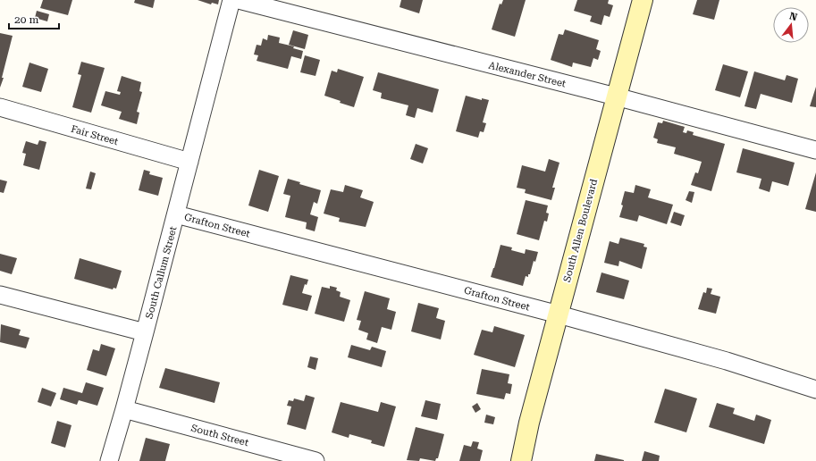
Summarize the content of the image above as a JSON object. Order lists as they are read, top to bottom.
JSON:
{
  "streets": {
    "street": [
      "Alexander Street",
      "Fair Street",
      "Grafton Street",
      "South Allen Boulevard",
      "South Callum Street",
      "South Street"
    ]
  },
  "crossings": [
    ["Alexander Street", "South Allen Boulevard"],
    ["Fair Street", "South Callum Street"],
    ["Grafton Street", "South Allen Boulevard"],
    ["Grafton Street", "South Callum Street"],
    ["South Callum Street", "South Street"]
  ],
  "scale_bar": "20 m",
  "north": "top"
}
